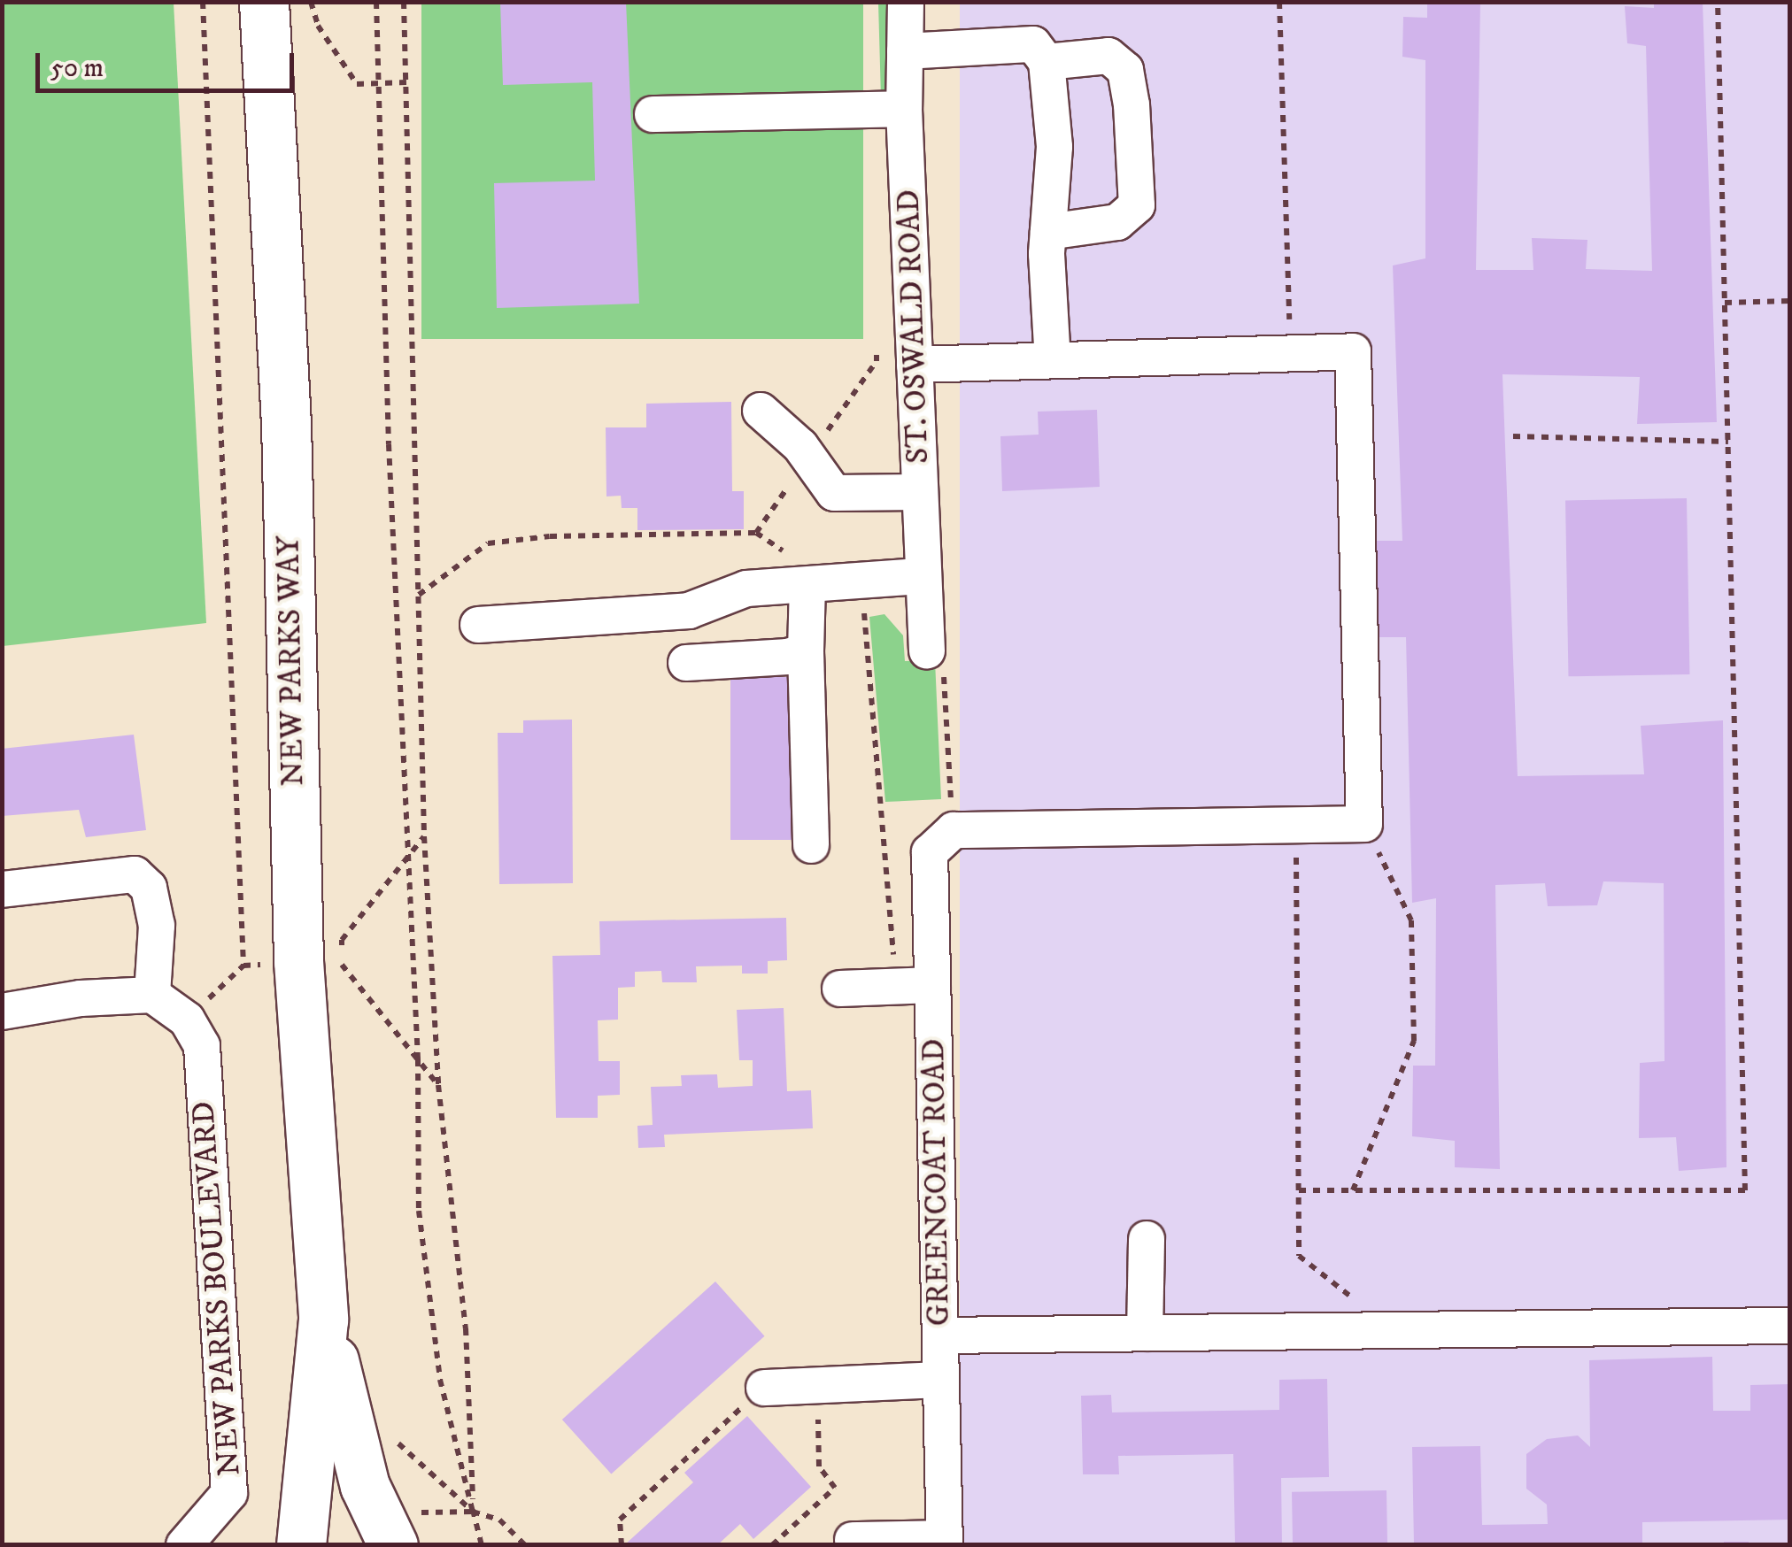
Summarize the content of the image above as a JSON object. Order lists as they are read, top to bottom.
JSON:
{
  "streets": {
    "highway": ["NEW PARKS WAY"],
    "street": ["ST. OSWALD ROAD", "GREENCOAT ROAD", "NEW PARKS BOULEVARD"]
  },
  "scale_bar": "50 m"
}
